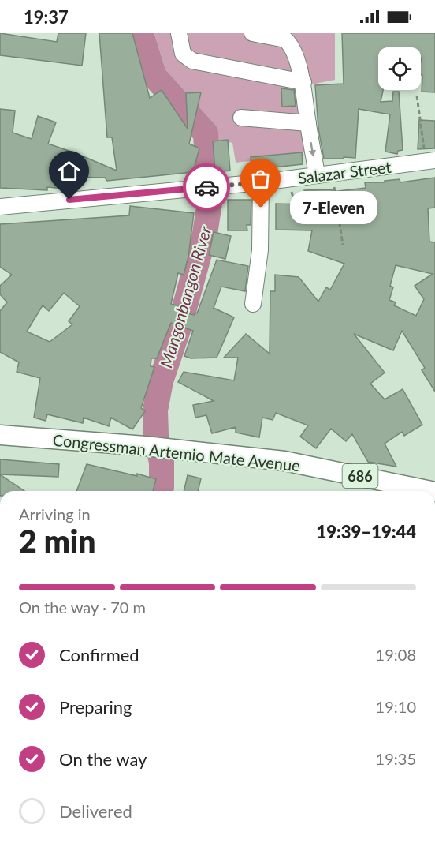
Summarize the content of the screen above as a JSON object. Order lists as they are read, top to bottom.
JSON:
{
  "streets": {
    "main road": ["Congressman Artemio Mate Avenue", "686"],
    "street": ["Salazar Street"]
  },
  "water": ["Mangonbangon River"],
  "places": ["7-Eleven"],
  "page": {
    "status": "19:37",
    "bubble": "7-Eleven",
    "heading": ["2 min", "Arriving in", "19:39–19:44"],
    "bar": "On the way · 70 m",
    "list": [
      ["Confirmed", "19:08"],
      ["Preparing", "19:10"],
      ["On the way", "19:35"],
      "Delivered"
    ]
  }
}
